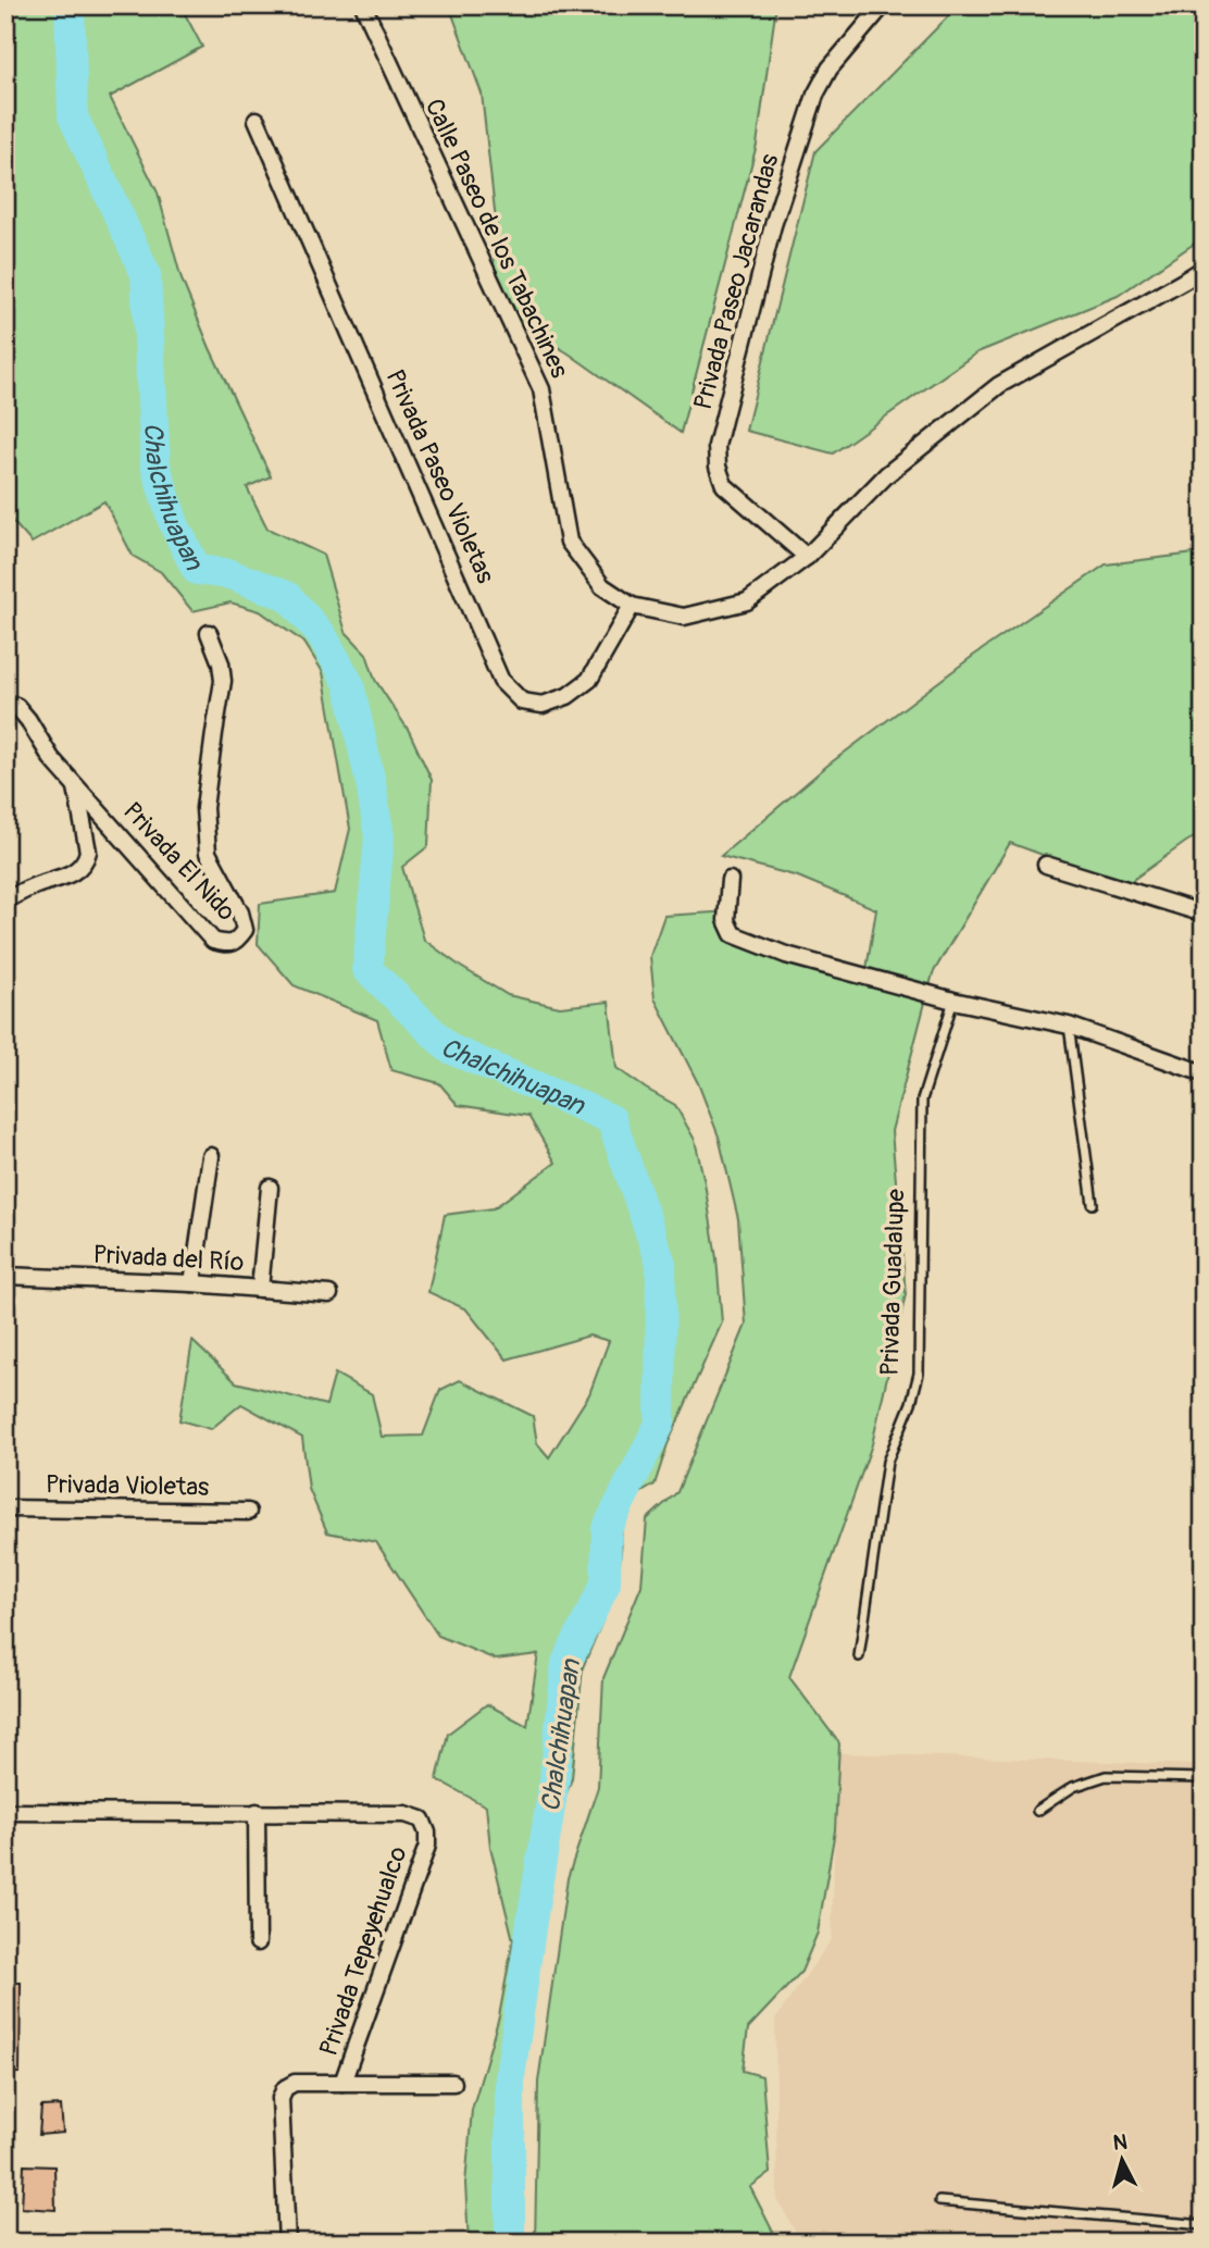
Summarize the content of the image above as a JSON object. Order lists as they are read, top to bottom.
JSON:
{
  "streets": {
    "street": [
      "Calle Paseo de los Tabachines",
      "Privada Paseo Jacarandas",
      "Privada Paseo Violetas",
      "Privada El Nido",
      "Privada del Río",
      "Privada Violetas",
      "Privada Tepeyehualco"
    ],
    "lane": ["Privada Guadalupe"]
  },
  "crossings": [
    ["Calle Paseo de los Tabachines", "Privada Paseo Jacarandas"],
    ["Calle Paseo de los Tabachines", "Privada Paseo Violetas"]
  ],
  "water": ["Chalchihuapan"],
  "north": "top"
}
